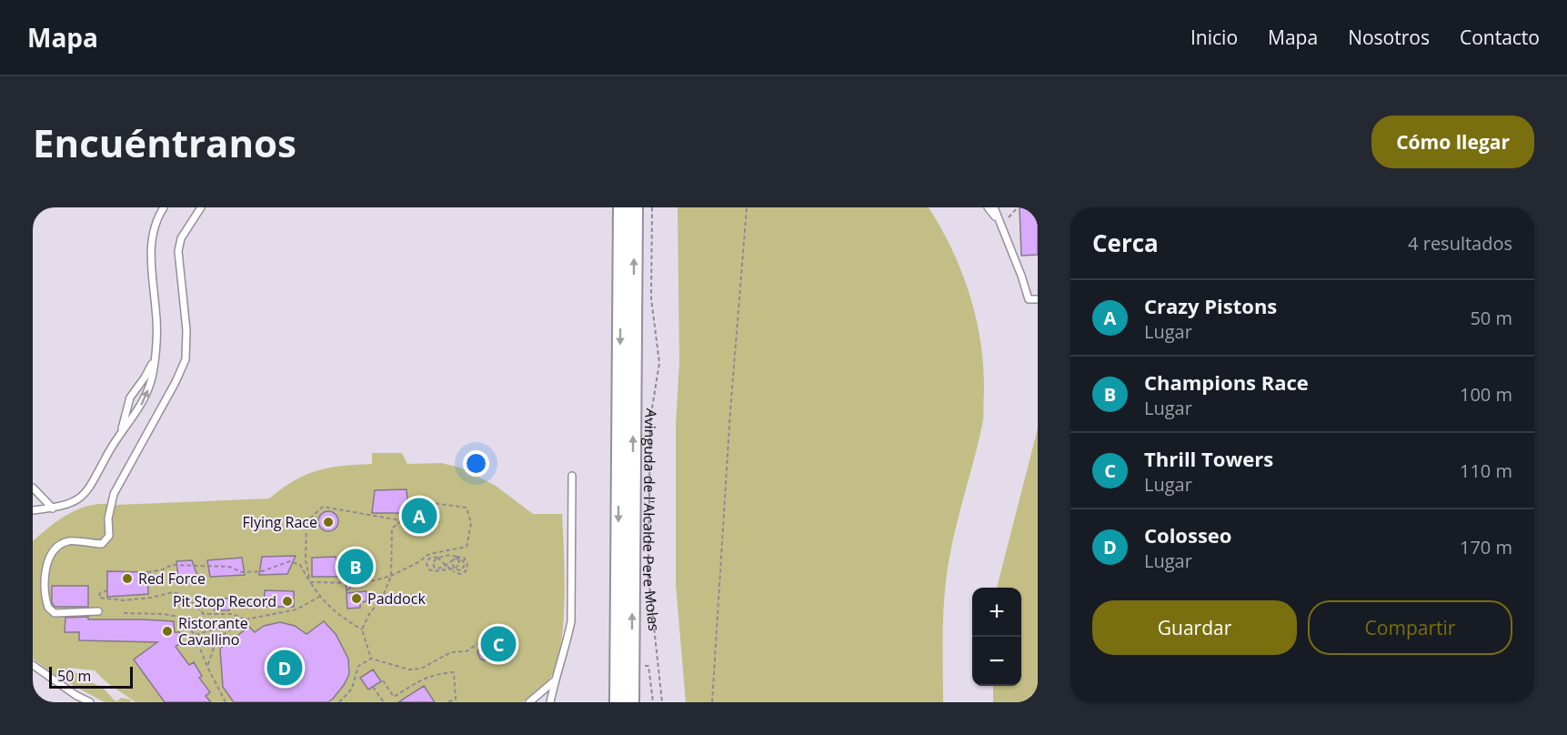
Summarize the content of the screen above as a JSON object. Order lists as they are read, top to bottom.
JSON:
{
  "streets": {
    "street": ["Avinguda de l'Alcalde Pere Molas"]
  },
  "places": [
    "Flying Race",
    "Red Force",
    "Paddock",
    "Pit Stop Record",
    "Ristorante Cavallino"
  ],
  "scale_bar": "50 m",
  "page": {
    "header": "Mapa",
    "nav": [
      "Inicio",
      "Mapa",
      "Nosotros",
      "Contacto"
    ],
    "buttons": [
      "Cómo llegar",
      ["Guardar", "Compartir"]
    ],
    "title": "Encuéntranos",
    "heading": ["Cerca", "4 resultados"],
    "list": [
      {
        "mark": "A",
        "name": "Crazy Pistons",
        "note": "Lugar",
        "value": "50 m"
      },
      {
        "mark": "B",
        "name": "Champions Race",
        "note": "Lugar",
        "value": "100 m"
      },
      {
        "mark": "C",
        "name": "Thrill Towers",
        "note": "Lugar",
        "value": "110 m"
      },
      {
        "mark": "D",
        "name": "Colosseo",
        "note": "Lugar",
        "value": "170 m"
      }
    ],
    "pins": [
      "A",
      "B",
      "C",
      "D"
    ],
    "map_buttons": ["+", "−"],
    "scale": "50 m"
  }
}
